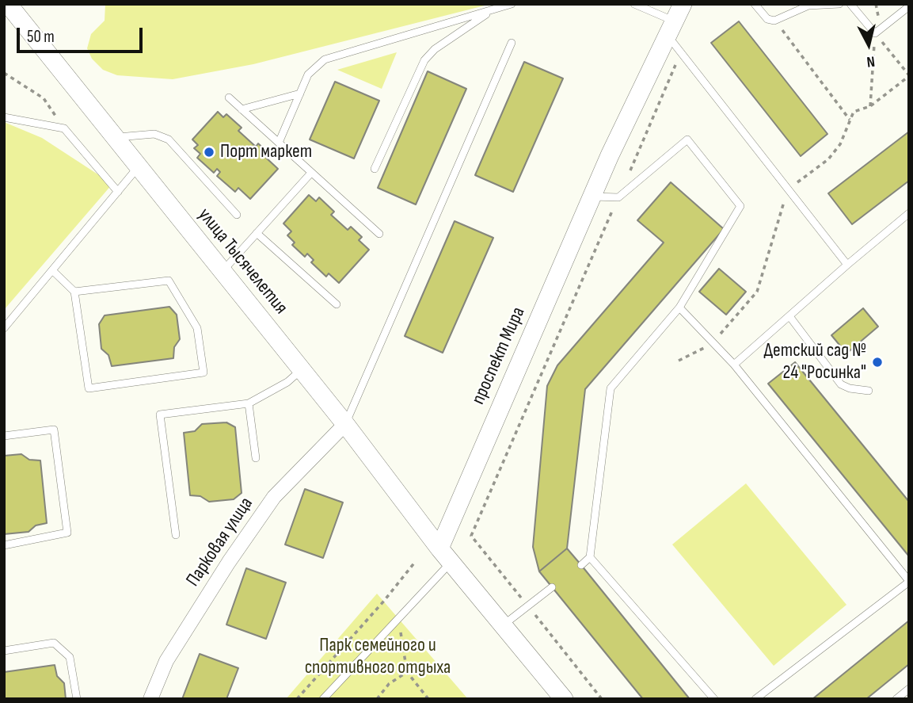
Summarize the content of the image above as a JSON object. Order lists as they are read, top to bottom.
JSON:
{
  "streets": {
    "street": ["улица Тысячелетия", "проспект Мира", "Парковая улица"]
  },
  "crossings": [
    ["улица Тысячелетия", "проспект Мира"],
    ["улица Тысячелетия", "Парковая улица"]
  ],
  "parks": ["Парк семейного и спортивного отдыха"],
  "places": ["Порт маркет", "Детский сад № 24 \"Росинка\""],
  "scale_bar": "50 m",
  "north": "bottom"
}
